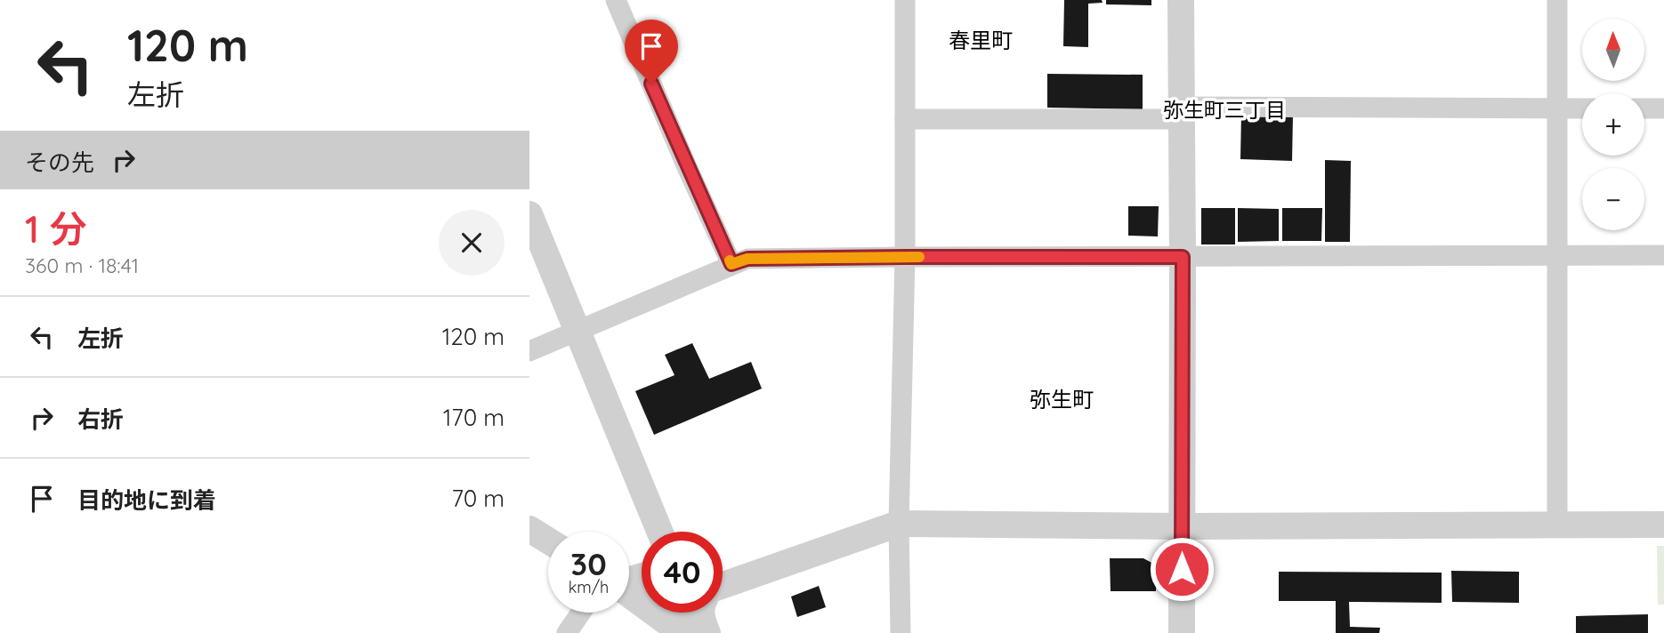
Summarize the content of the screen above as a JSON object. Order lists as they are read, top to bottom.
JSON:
{
  "districts": ["春里町", "弥生町三丁目", "弥生町"],
  "north": "top",
  "page": {
    "turn": ["120 m", "左折"],
    "map_buttons": ["+", "−"],
    "then": "その先",
    "heading": ["1 分", "360 m · 18:41"],
    "list": [
      {
        "name": "左折",
        "value": "120 m"
      },
      {
        "name": "右折",
        "value": "170 m"
      },
      {
        "name": "目的地に到着",
        "value": "70 m"
      }
    ],
    "speed": "30 km/h",
    "limit": "40"
  }
}
